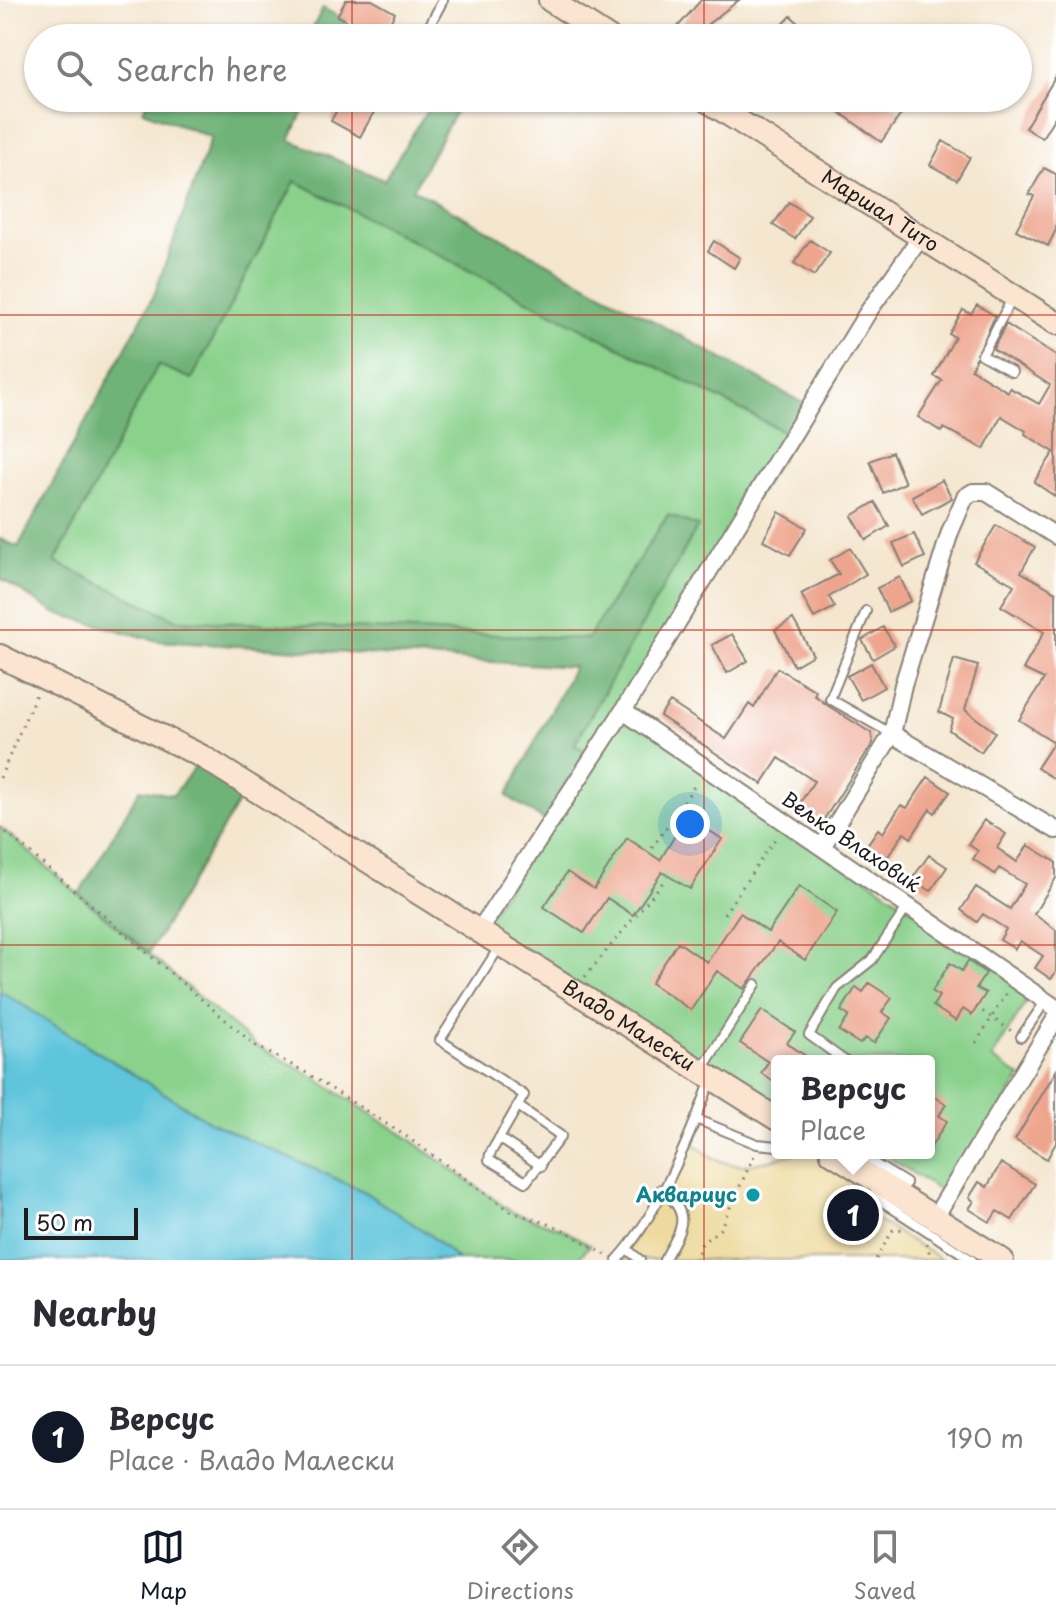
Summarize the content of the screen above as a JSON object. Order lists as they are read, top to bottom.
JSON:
{
  "streets": {
    "main road": ["Маршал Тито", "Владо Малески"],
    "street": ["Вељко Влаховиќ"]
  },
  "places": ["Аквариус"],
  "scale_bar": "50 m",
  "page": {
    "search": "Search here",
    "popup": ["Версус", "Place"],
    "pins": "1",
    "scale": "50 m",
    "heading": "Nearby",
    "list": [
      {
        "mark": "1",
        "name": "Версус",
        "note": "Place · Владо Малески",
        "value": "190 m"
      }
    ],
    "nav": ["Map", "Directions", "Saved"]
  }
}
